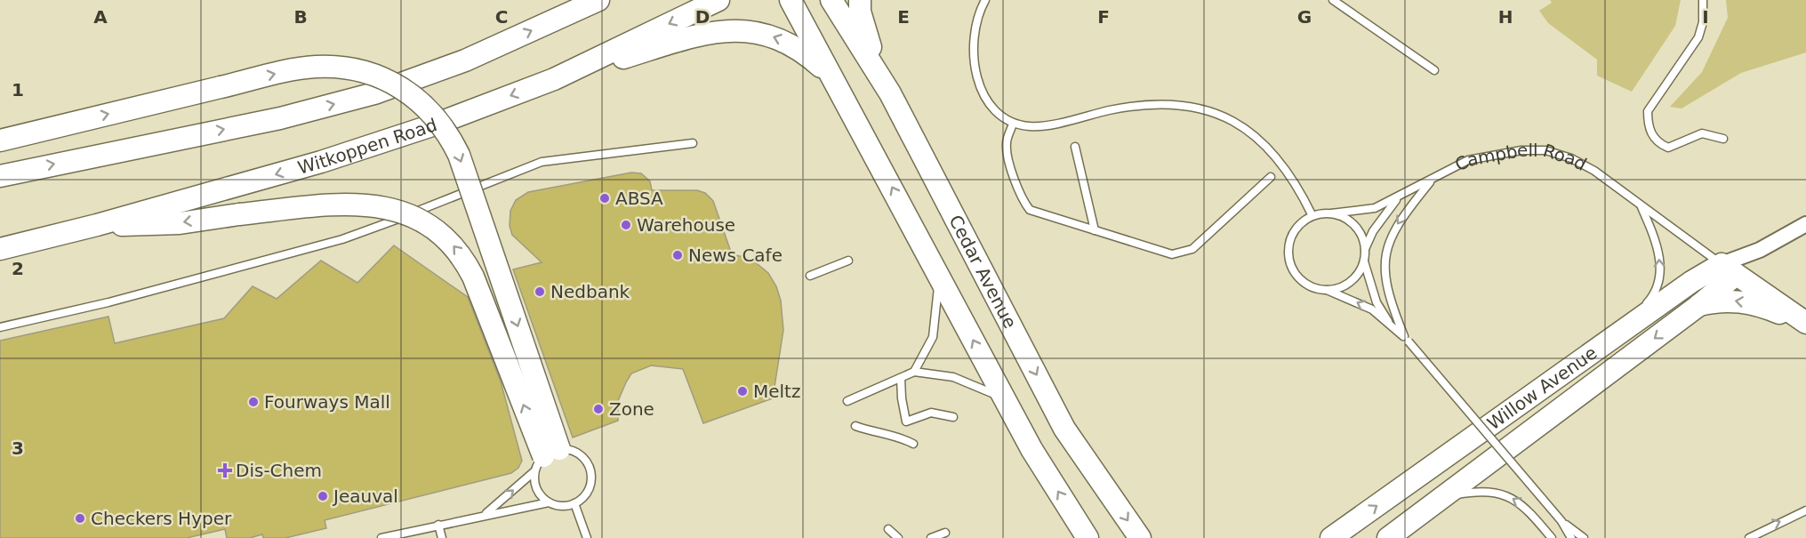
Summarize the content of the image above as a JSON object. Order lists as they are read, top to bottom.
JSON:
{
  "streets": {
    "main road": [
      "Witkoppen Road",
      "Campbell Road",
      "Cedar Avenue",
      "Willow Avenue"
    ]
  },
  "crossings": [
    ["Campbell Road", "Willow Avenue"]
  ],
  "places": {
    "other": [
      "ABSA",
      "Warehouse",
      "News Cafe",
      "Nedbank",
      "Meltz",
      "Fourways Mall",
      "Zone",
      "Jeauval",
      "Checkers Hyper"
    ],
    "health": ["Dis-Chem"]
  },
  "grid": {
    "columns": [
      "A",
      "B",
      "C",
      "D",
      "E",
      "F",
      "G",
      "H",
      "I"
    ],
    "rows": ["1", "2", "3"]
  }
}
